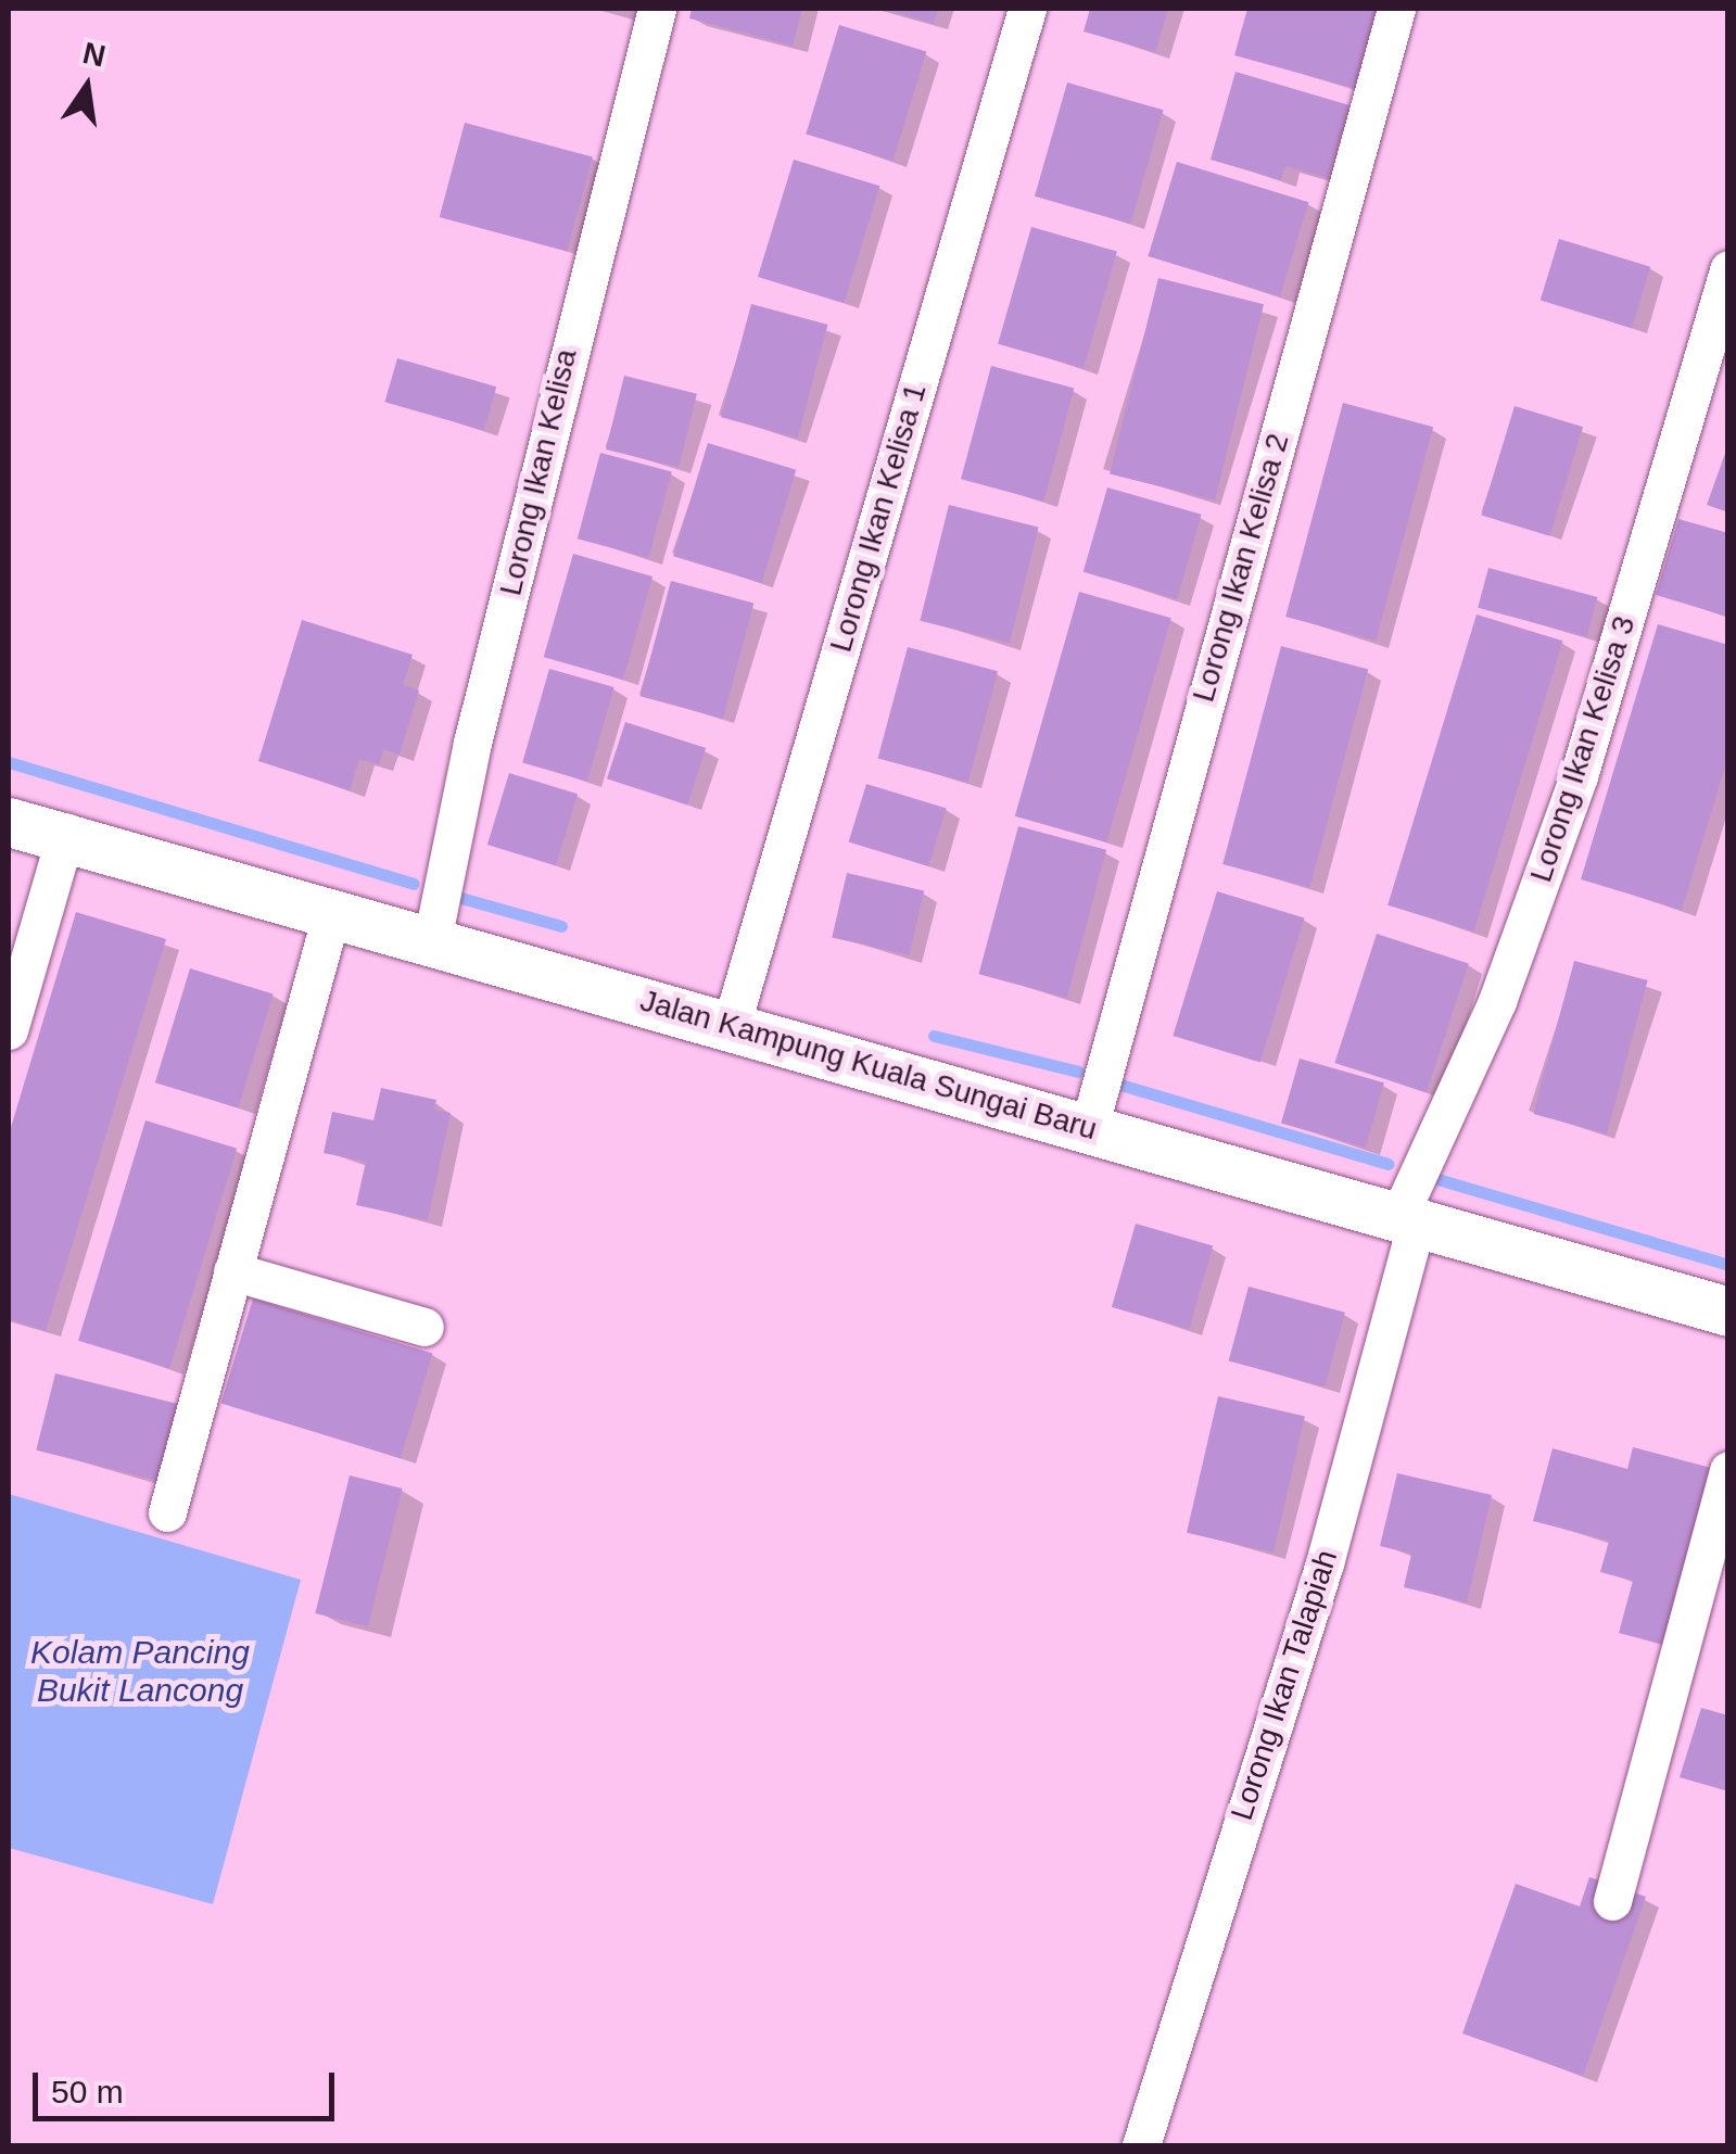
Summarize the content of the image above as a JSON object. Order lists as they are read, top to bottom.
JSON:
{
  "streets": {
    "street": [
      "Lorong Ikan Kelisa",
      "Lorong Ikan Kelisa 1",
      "Lorong Ikan Kelisa 2",
      "Lorong Ikan Kelisa 3",
      "Jalan Kampung Kuala Sungai Baru",
      "Lorong Ikan Talapiah"
    ]
  },
  "crossings": [
    ["Lorong Ikan Kelisa", "Jalan Kampung Kuala Sungai Baru"],
    ["Lorong Ikan Kelisa 1", "Jalan Kampung Kuala Sungai Baru"],
    ["Lorong Ikan Kelisa 2", "Jalan Kampung Kuala Sungai Baru"],
    ["Lorong Ikan Kelisa 3", "Jalan Kampung Kuala Sungai Baru"],
    ["Lorong Ikan Kelisa 3", "Lorong Ikan Talapiah"],
    ["Jalan Kampung Kuala Sungai Baru", "Lorong Ikan Talapiah"]
  ],
  "water": ["Kolam Pancing Bukit Lancong"],
  "scale_bar": "50 m",
  "north": "top"
}
